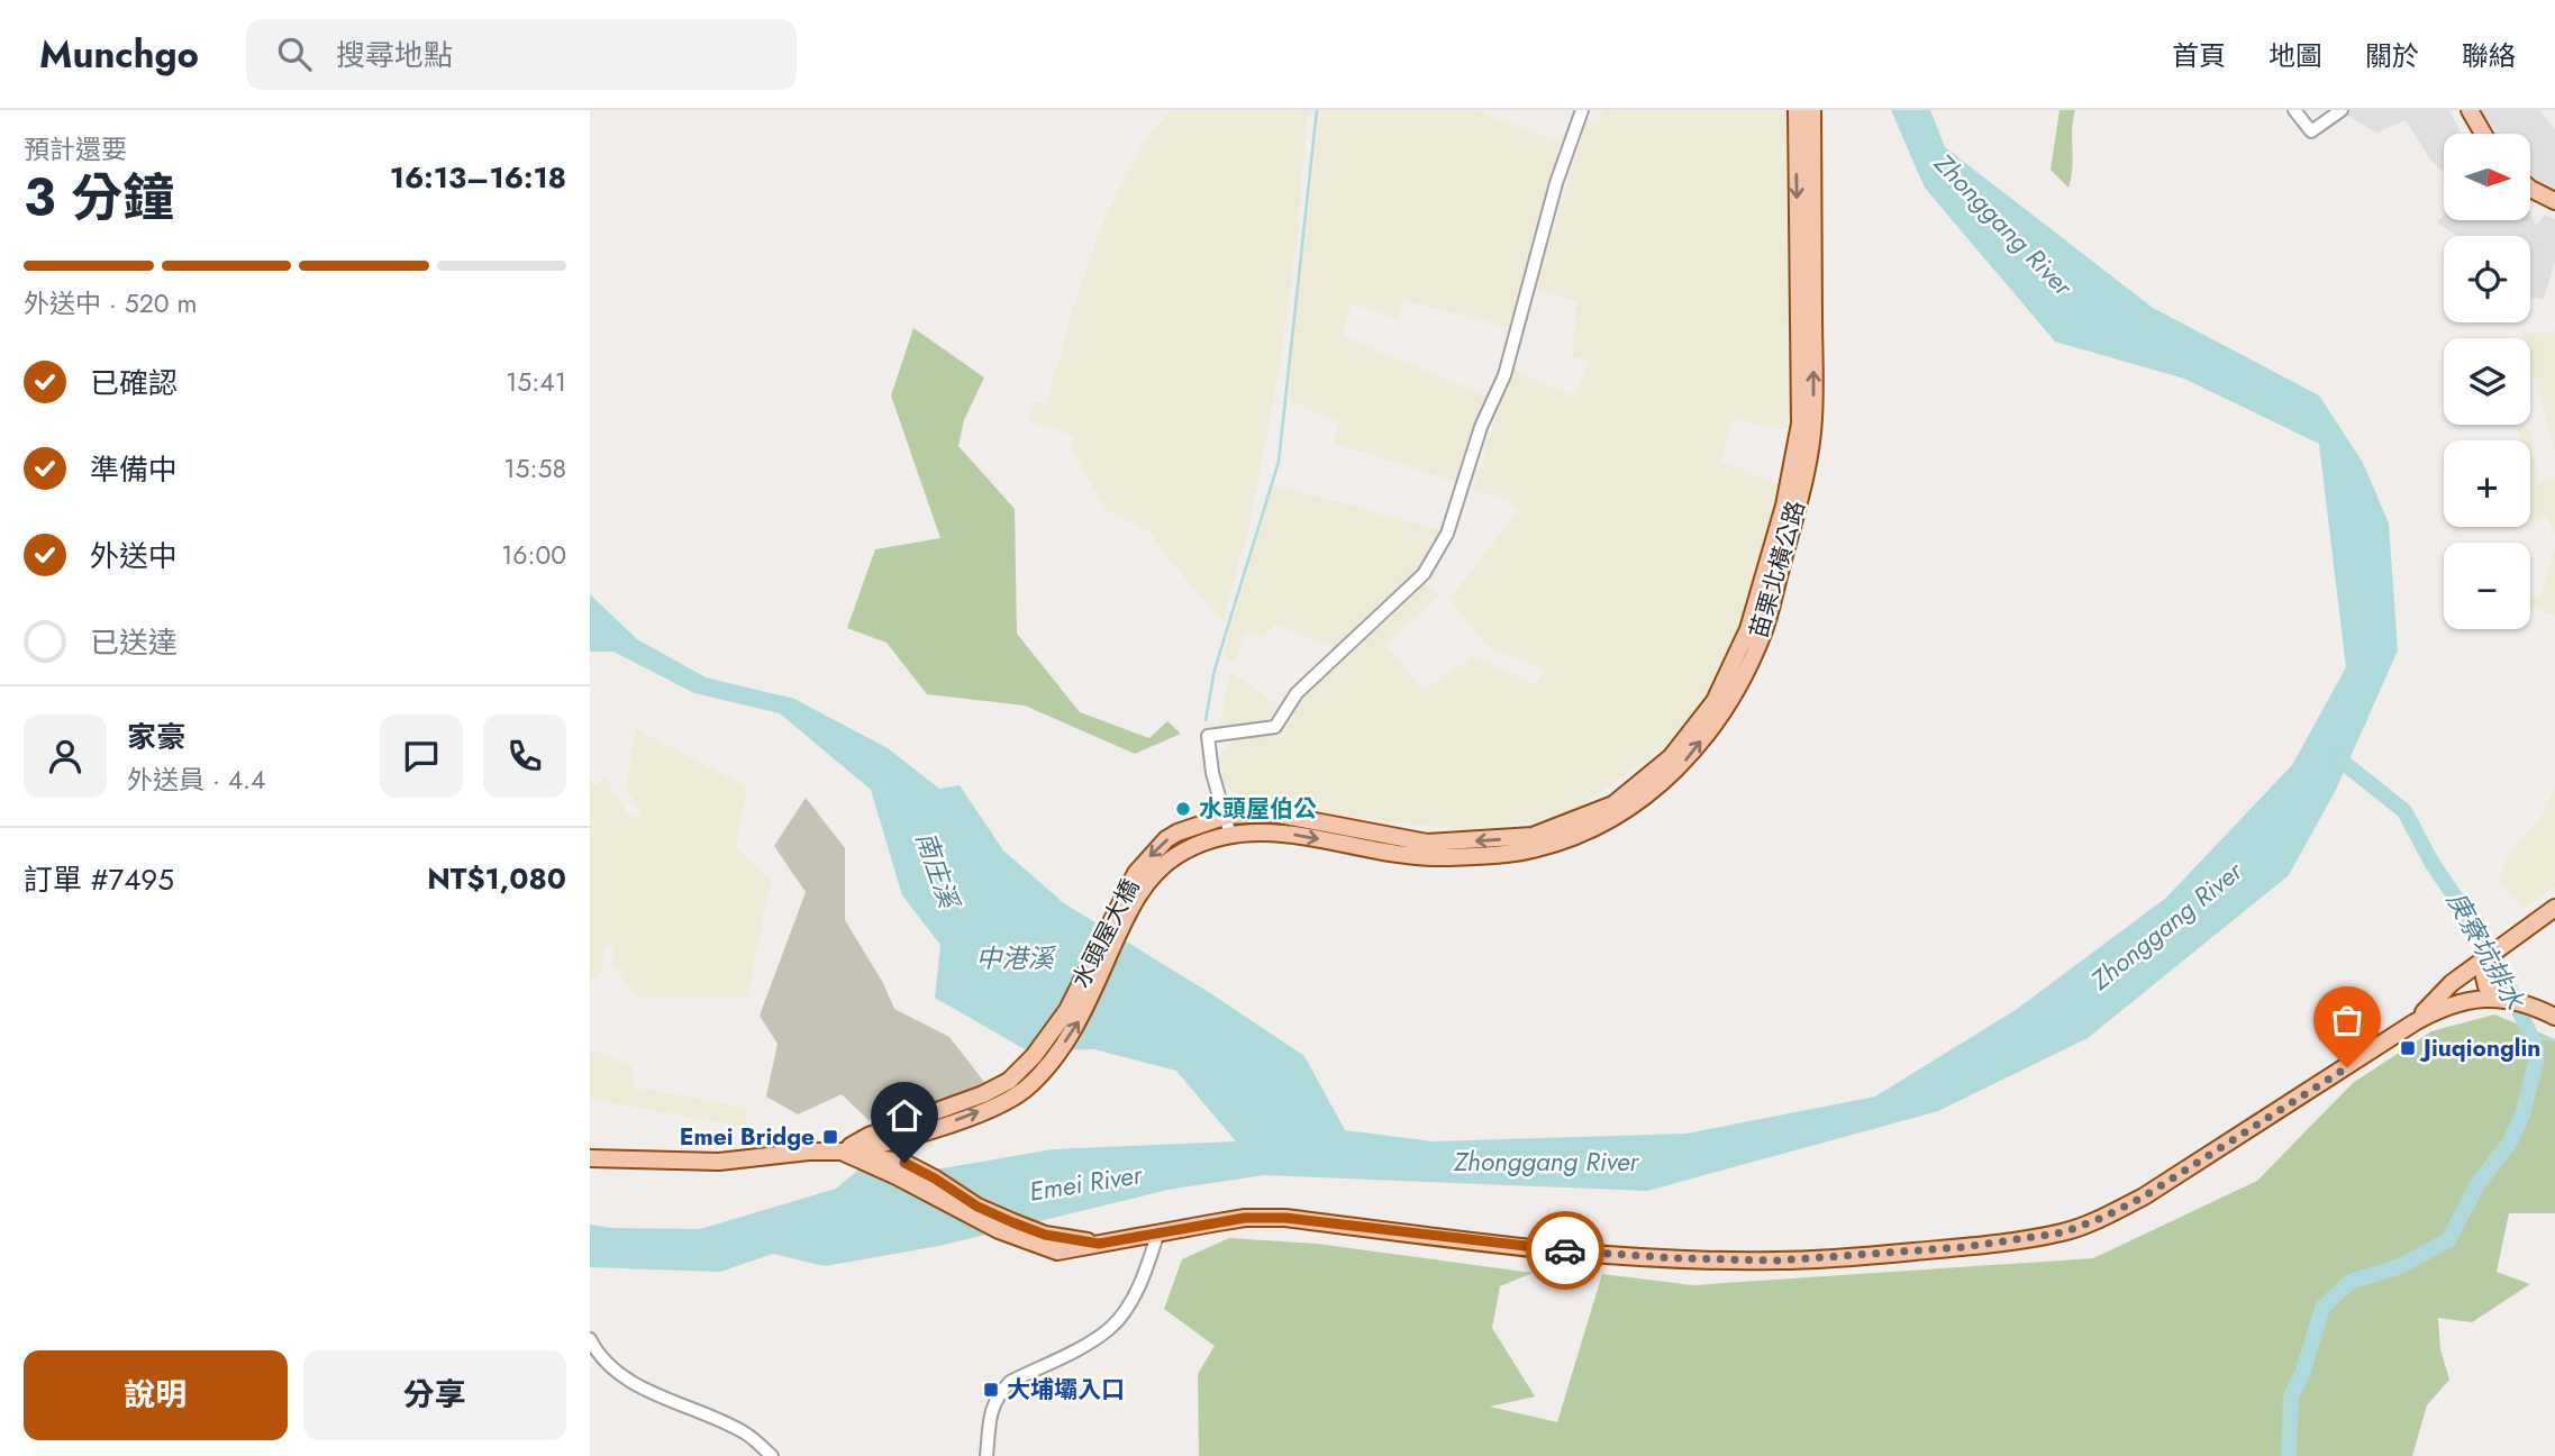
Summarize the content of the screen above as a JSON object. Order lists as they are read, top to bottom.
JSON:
{
  "streets": {
    "main road": ["苗栗北橫公路", "水頭屋大橋"]
  },
  "crossings": [
    ["苗栗北橫公路", "水頭屋大橋"]
  ],
  "water": [
    "Zhonggang River",
    "南庄溪",
    "庚寮坑排水",
    "中港溪",
    "Emei River"
  ],
  "places": {
    "other": ["水頭屋伯公"],
    "transit": ["Jiuqionglin", "Emei Bridge", "大埔壩入口"]
  },
  "north": "right",
  "page": {
    "header": "Munchgo",
    "search": "搜尋地點",
    "nav": [
      "首頁",
      "地圖",
      "關於",
      "聯絡"
    ],
    "heading": ["3 分鐘", "預計還要", "16:13–16:18"],
    "panel": [
      "家豪",
      "外送員 · 4.4",
      "訂單 #7495",
      "NT$1,080"
    ],
    "map_buttons": ["+", "−"],
    "bar": "外送中 · 520 m",
    "list": [
      ["已確認", "15:41"],
      ["準備中", "15:58"],
      ["外送中", "16:00"],
      "已送達"
    ],
    "buttons": ["說明", "分享"]
  }
}
